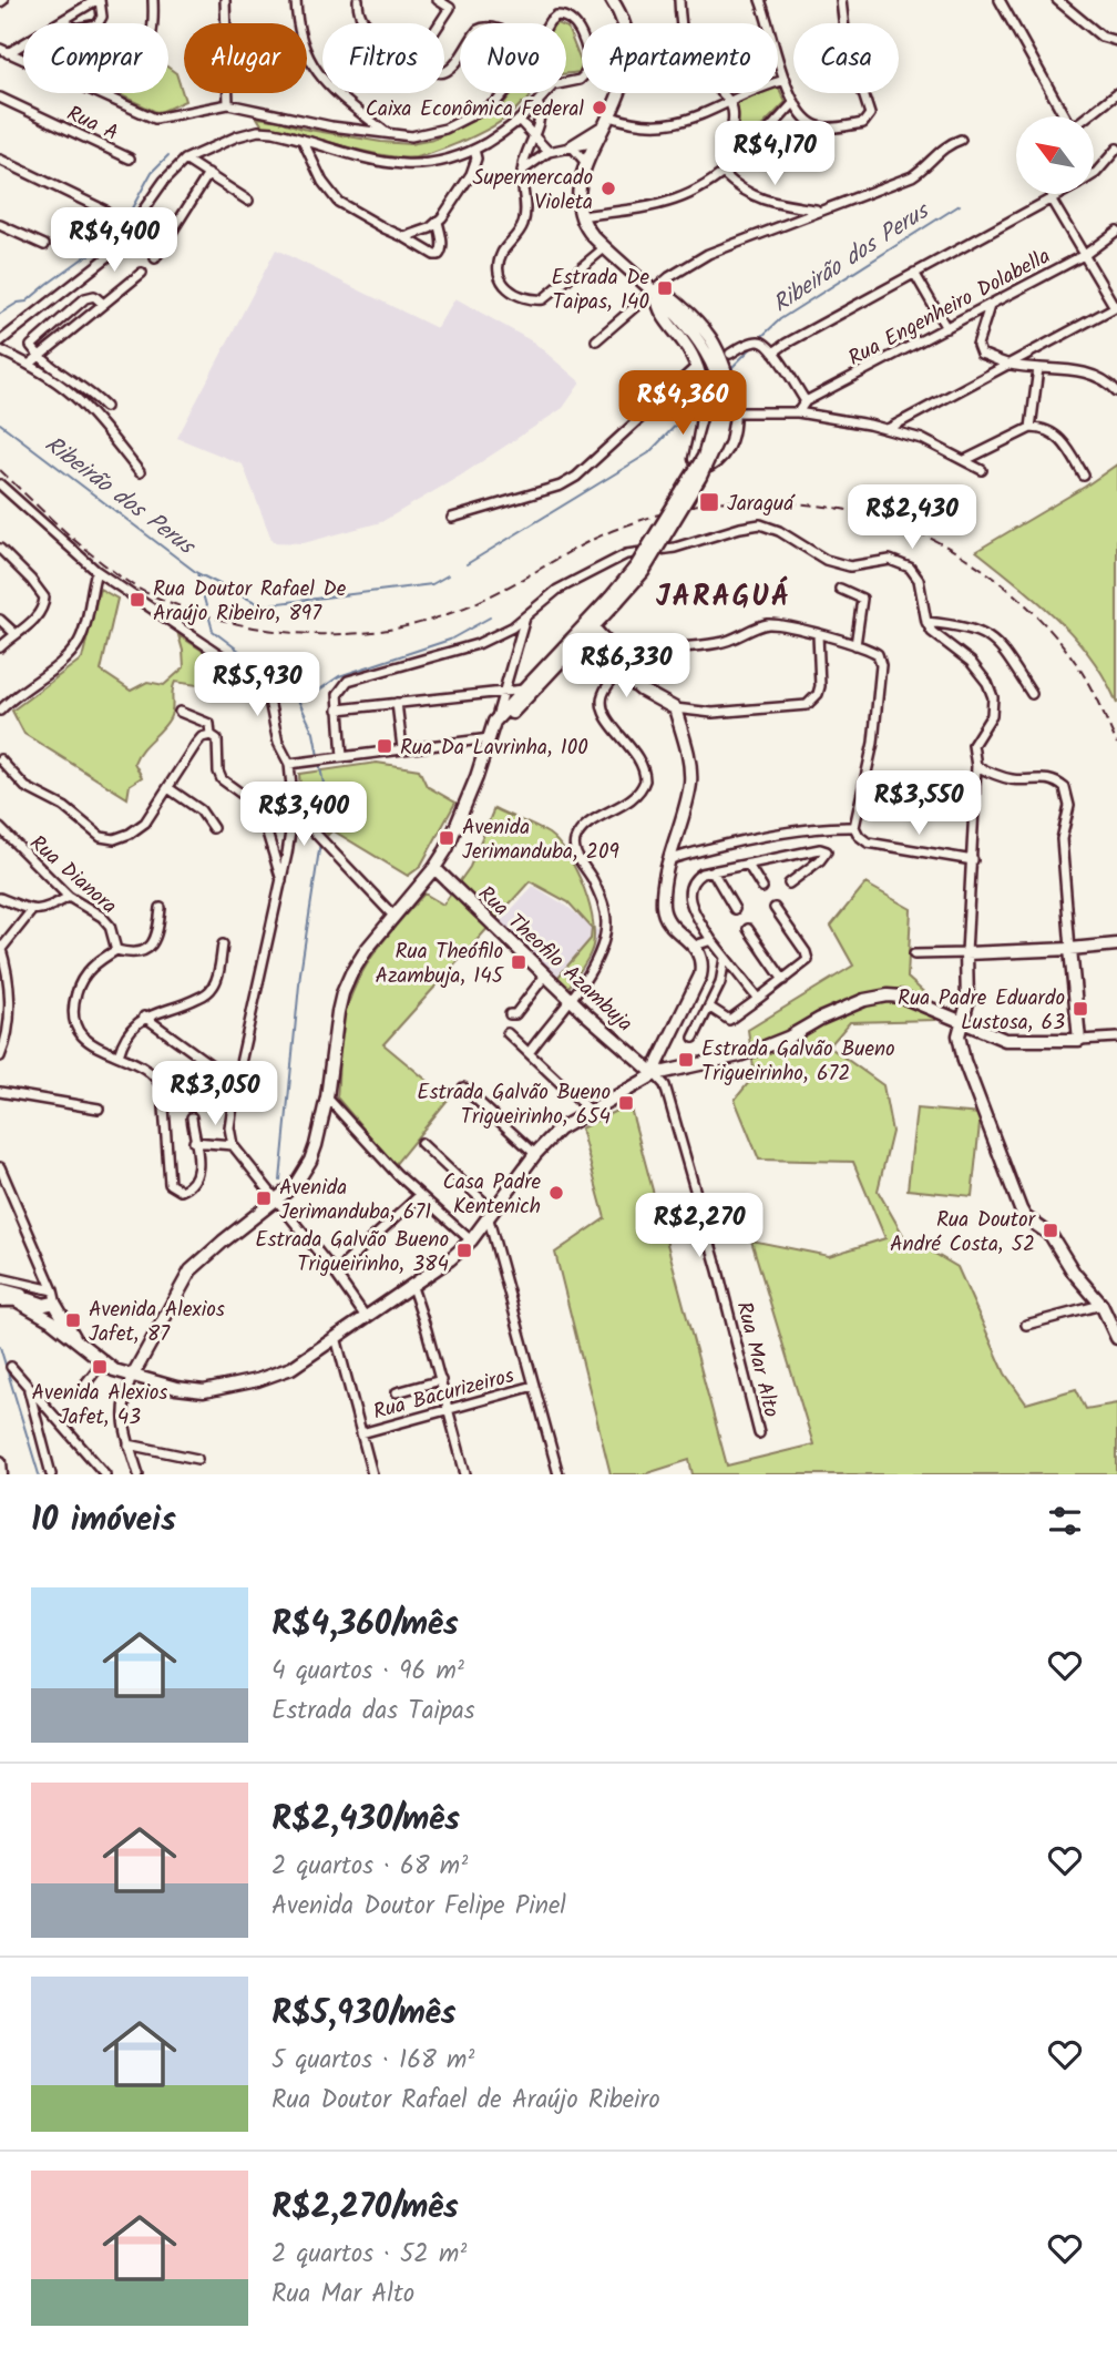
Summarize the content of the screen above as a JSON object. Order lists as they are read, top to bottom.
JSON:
{
  "streets": {
    "street": [
      "Rua A",
      "Rua Engenheiro Dolabella",
      "Rua Dianora",
      "Rua Theofilo Azambuja",
      "Rua Mar Alto",
      "Rua Bacurizeiros"
    ]
  },
  "crossings": [
    ["Rua Theofilo Azambuja", "Rua Mar Alto"]
  ],
  "districts": ["JARAGUÁ"],
  "water": ["Ribeirão dos Perus"],
  "places": {
    "other": ["Caixa Econômica Federal", "Supermercado Violeta", "Casa Padre Kentenich"],
    "transit": [
      "Estrada De Taipas, 140",
      "Jaraguá",
      "Rua Doutor Rafael De Araújo Ribeiro, 897",
      "Rua Da Lavrinha, 100",
      "Avenida Jerimanduba, 209",
      "Rua Theófilo Azambuja, 145",
      "Rua Padre Eduardo Lustosa, 63",
      "Estrada Galvão Bueno Trigueirinho, 672",
      "Estrada Galvão Bueno Trigueirinho, 654",
      "Avenida Jerimanduba, 671",
      "Rua Doutor André Costa, 52",
      "Estrada Galvão Bueno Trigueirinho, 384",
      "Avenida Alexios Jafet, 87",
      "Avenida Alexios Jafet, 43"
    ]
  },
  "north": "top left",
  "page": {
    "chip": [
      "Comprar",
      "Alugar",
      "Filtros",
      "Novo",
      "Apartamento",
      "Casa"
    ],
    "price": [
      "R$4,170",
      "R$4,400",
      "R$4,360",
      "R$2,430",
      "R$6,330",
      "R$5,930",
      "R$3,550",
      "R$3,400",
      "R$3,050",
      "R$2,270"
    ],
    "heading": "10 imóveis",
    "list": [
      {
        "name": "R$4,360/mês",
        "note": "4 quartos · 96 m² · Estrada das Taipas"
      },
      {
        "name": "R$2,430/mês",
        "note": "2 quartos · 68 m² · Avenida Doutor Felipe Pinel"
      },
      {
        "name": "R$5,930/mês",
        "note": "5 quartos · 168 m² · Rua Doutor Rafael de Araújo Ribeiro"
      },
      {
        "name": "R$2,270/mês",
        "note": "2 quartos · 52 m² · Rua Mar Alto"
      }
    ]
  }
}
